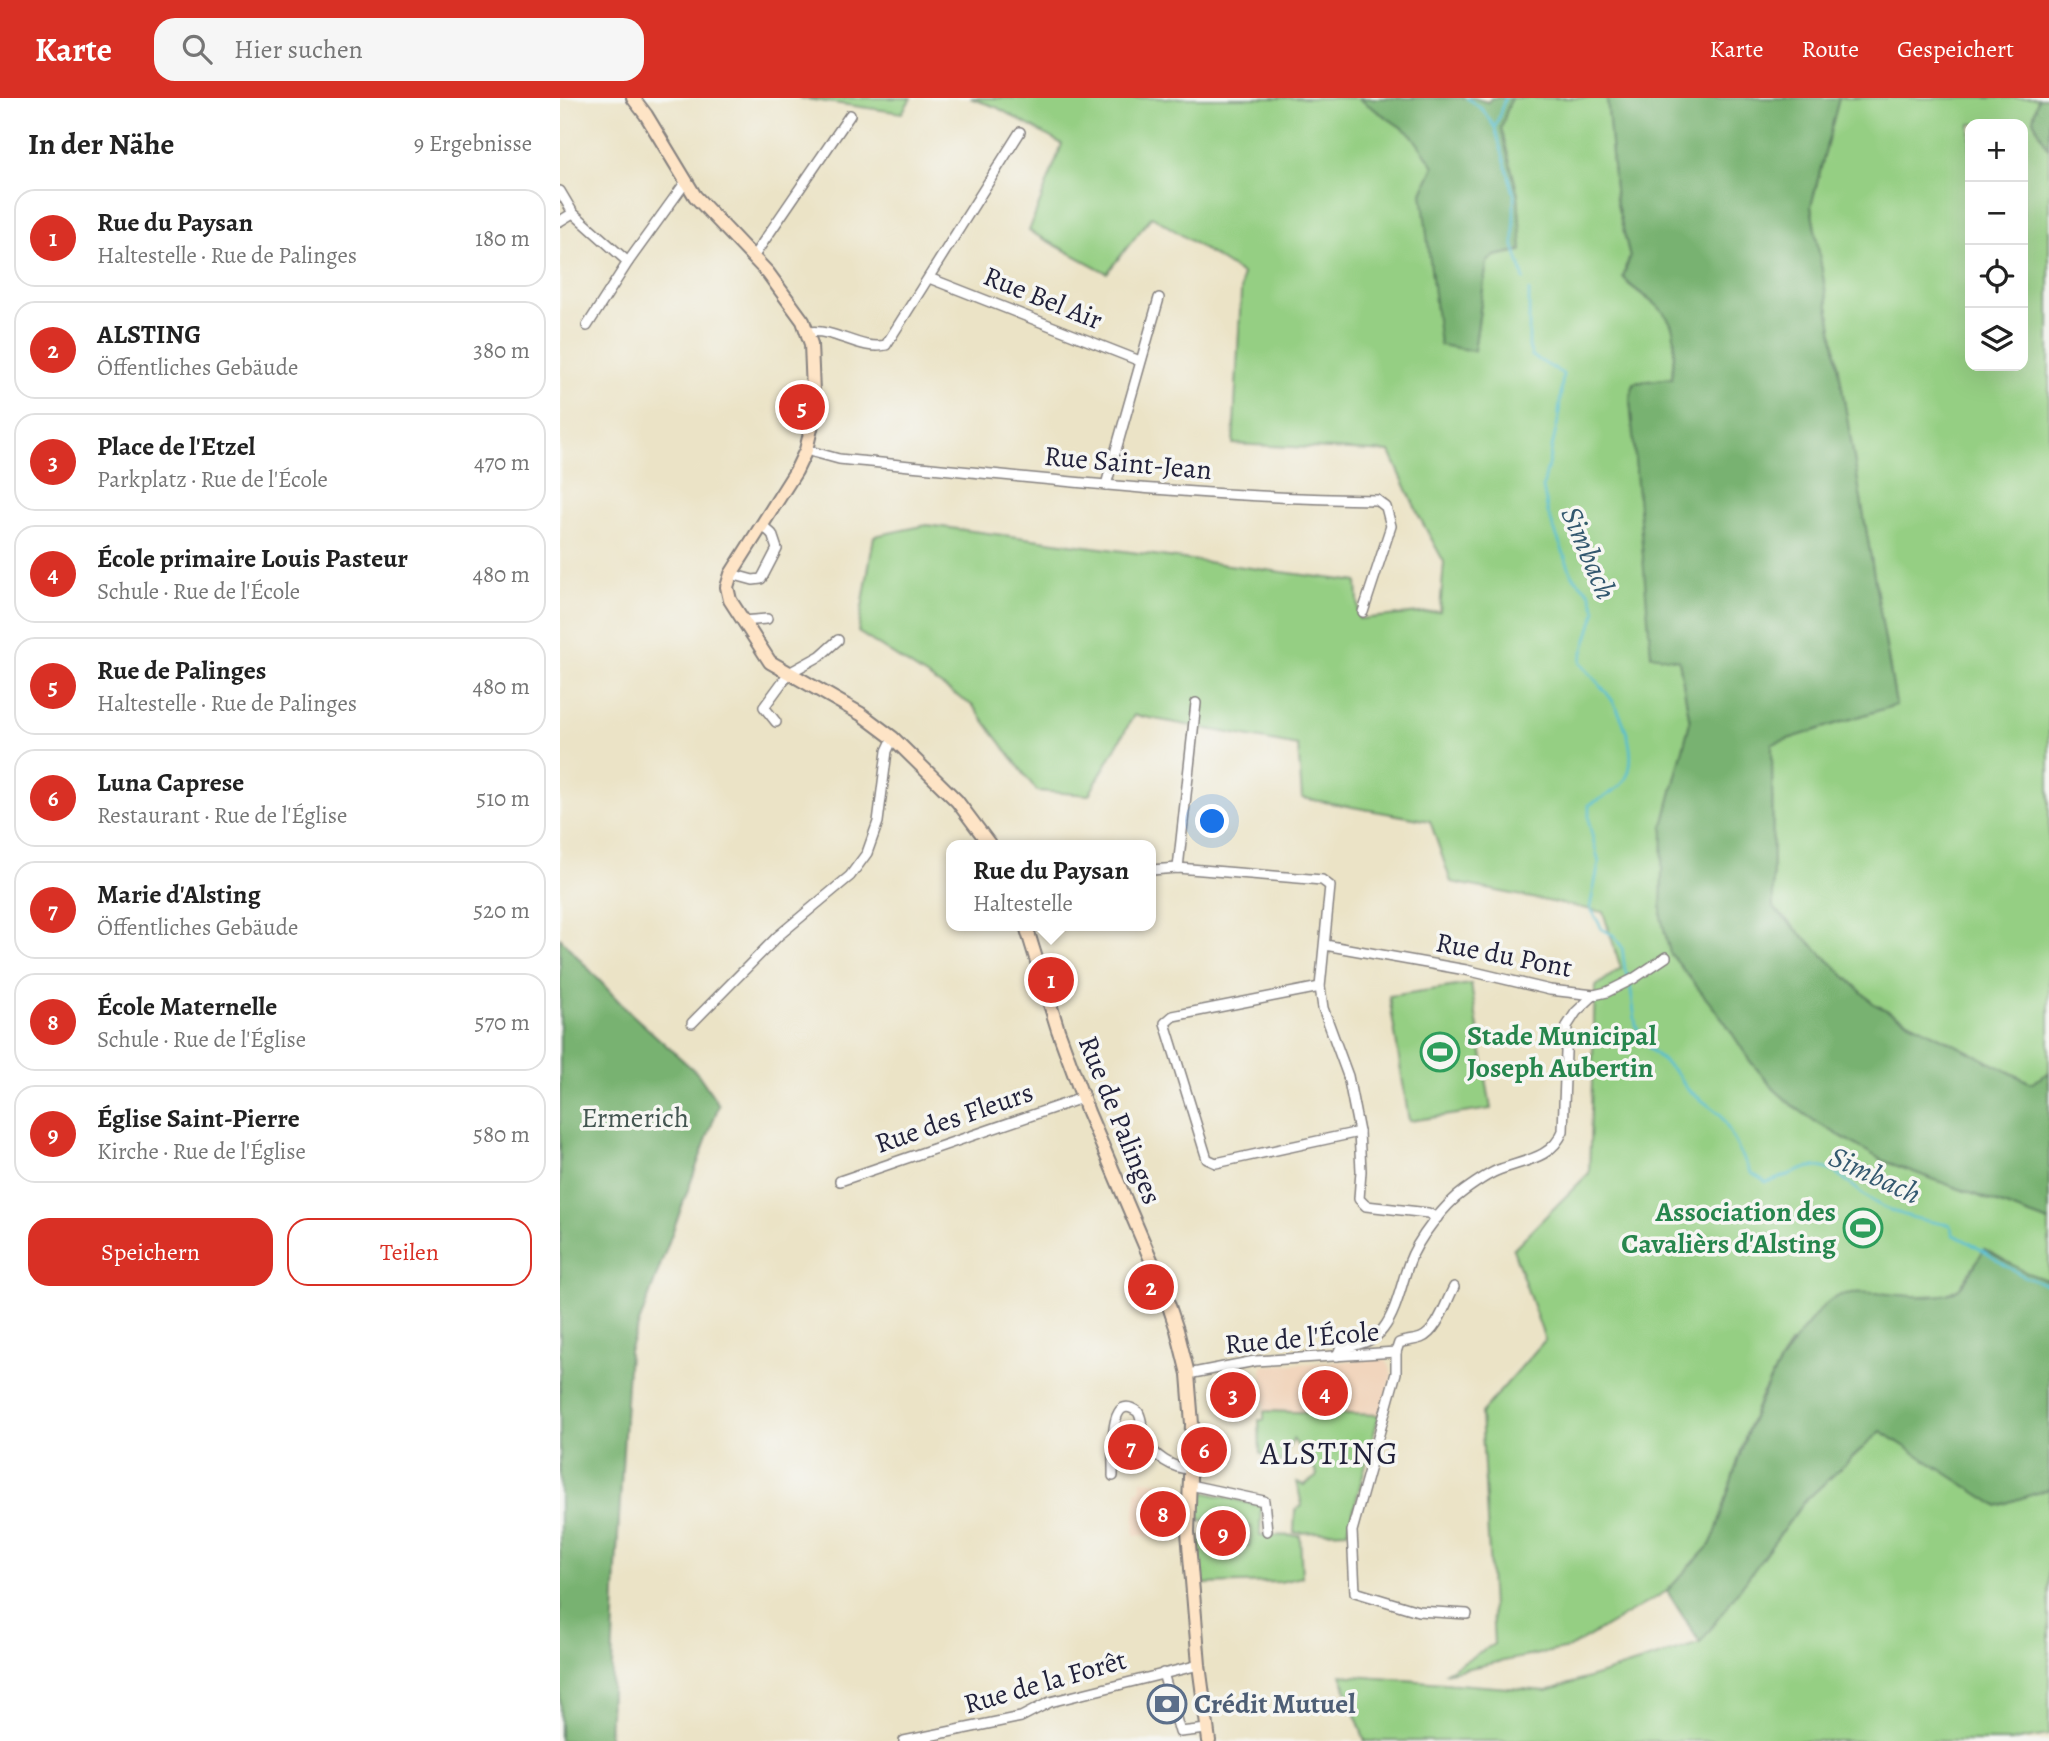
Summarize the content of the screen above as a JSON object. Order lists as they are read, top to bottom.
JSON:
{
  "streets": {
    "main road": ["Rue de Palinges"],
    "street": [
      "Rue Bel Air",
      "Rue Saint-Jean",
      "Rue du Pont",
      "Rue des Fleurs",
      "Rue de l'École",
      "Rue de la Forêt"
    ]
  },
  "crossings": [
    ["Rue des Fleurs", "Rue de Palinges"],
    ["Rue de Palinges", "Rue de l'École"],
    ["Rue de Palinges", "Rue de la Forêt"]
  ],
  "districts": ["ALSTING"],
  "water": ["Simbach"],
  "parks": ["Ermerich"],
  "places": {
    "sports": ["Stade Municipal Joseph Aubertin", "Association des Cavalièrs d'Alsting"],
    "bank": ["Crédit Mutuel"]
  },
  "page": {
    "header": "Karte",
    "search": "Hier suchen",
    "nav": ["Karte", "Route", "Gespeichert"],
    "heading": ["In der Nähe", "9 Ergebnisse"],
    "map_buttons": ["+", "−"],
    "list": [
      {
        "mark": "1",
        "name": "Rue du Paysan",
        "note": "Haltestelle · Rue de Palinges",
        "value": "180 m"
      },
      {
        "mark": "2",
        "name": "ALSTING",
        "note": "Öffentliches Gebäude",
        "value": "380 m"
      },
      {
        "mark": "3",
        "name": "Place de l'Etzel",
        "note": "Parkplatz · Rue de l'École",
        "value": "470 m"
      },
      {
        "mark": "4",
        "name": "École primaire Louis Pasteur",
        "note": "Schule · Rue de l'École",
        "value": "480 m"
      },
      {
        "mark": "5",
        "name": "Rue de Palinges",
        "note": "Haltestelle · Rue de Palinges",
        "value": "480 m"
      },
      {
        "mark": "6",
        "name": "Luna Caprese",
        "note": "Restaurant · Rue de l'Église",
        "value": "510 m"
      },
      {
        "mark": "7",
        "name": "Marie d'Alsting",
        "note": "Öffentliches Gebäude",
        "value": "520 m"
      },
      {
        "mark": "8",
        "name": "École Maternelle",
        "note": "Schule · Rue de l'Église",
        "value": "570 m"
      },
      {
        "mark": "9",
        "name": "Église Saint-Pierre",
        "note": "Kirche · Rue de l'Église",
        "value": "580 m"
      }
    ],
    "pins": [
      "5",
      "1",
      "2",
      "4",
      "3",
      "7",
      "6",
      "8",
      "9"
    ],
    "popup": ["Rue du Paysan", "Haltestelle"],
    "buttons": ["Speichern", "Teilen"]
  }
}
